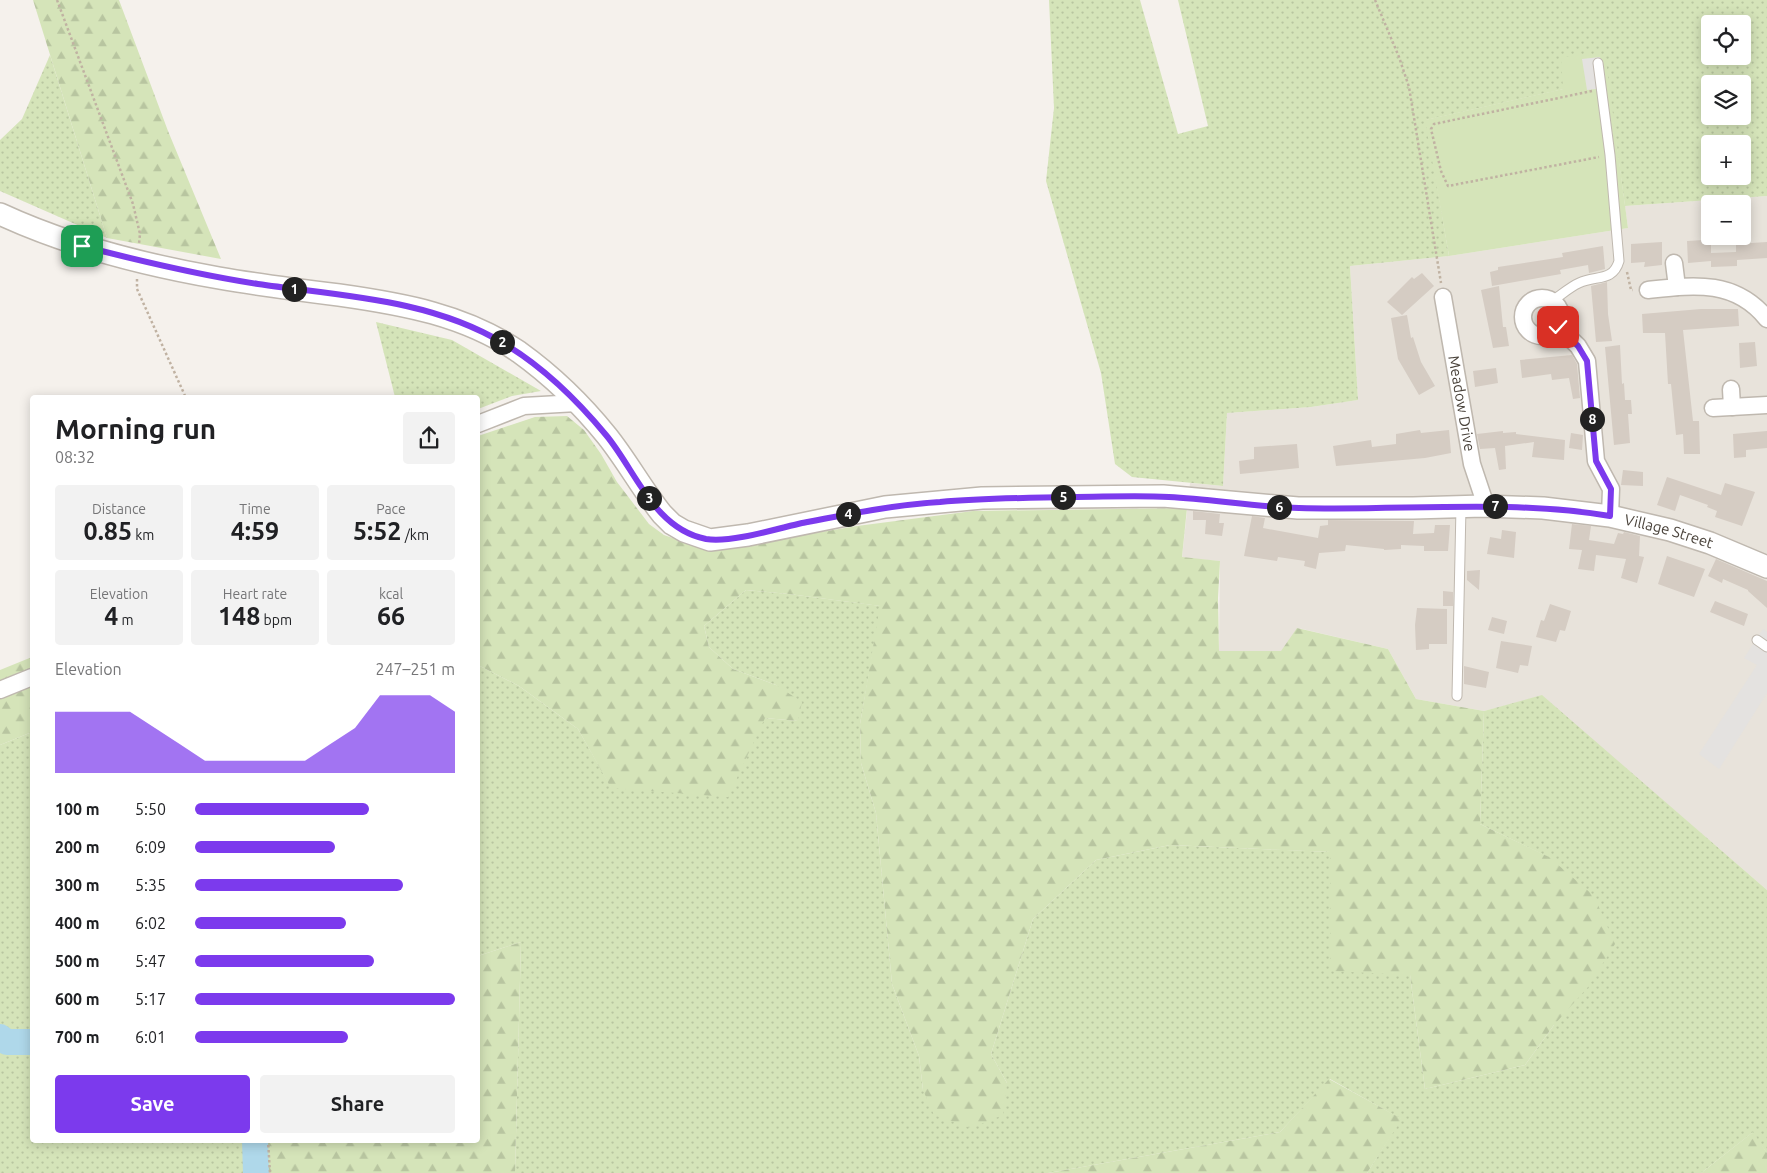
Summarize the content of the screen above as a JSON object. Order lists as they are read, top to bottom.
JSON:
{
  "streets": {
    "street": ["Meadow Drive", "Village Street"]
  },
  "crossings": [
    ["Meadow Drive", "Village Street"]
  ],
  "page": {
    "map_buttons": ["+", "−"],
    "pins": [
      "1",
      "2",
      "8",
      "5",
      "3",
      "7",
      "6",
      "4"
    ],
    "heading": ["Morning run", "08:32"],
    "stats": [
      ["Distance", "0.85 km"],
      ["Time", "4:59"],
      ["Pace", "5:52 /km"],
      ["Elevation", "4 m"],
      ["Heart rate", "148 bpm"],
      ["kcal", "66"]
    ],
    "chart": ["Elevation", "247–251 m"],
    "list": [
      {
        "name": "100 m",
        "note": "5:50"
      },
      {
        "name": "200 m",
        "note": "6:09"
      },
      {
        "name": "300 m",
        "note": "5:35"
      },
      {
        "name": "400 m",
        "note": "6:02"
      },
      {
        "name": "500 m",
        "note": "5:47"
      },
      {
        "name": "600 m",
        "note": "5:17"
      },
      {
        "name": "700 m",
        "note": "6:01"
      }
    ],
    "buttons": ["Save", "Share"]
  }
}
